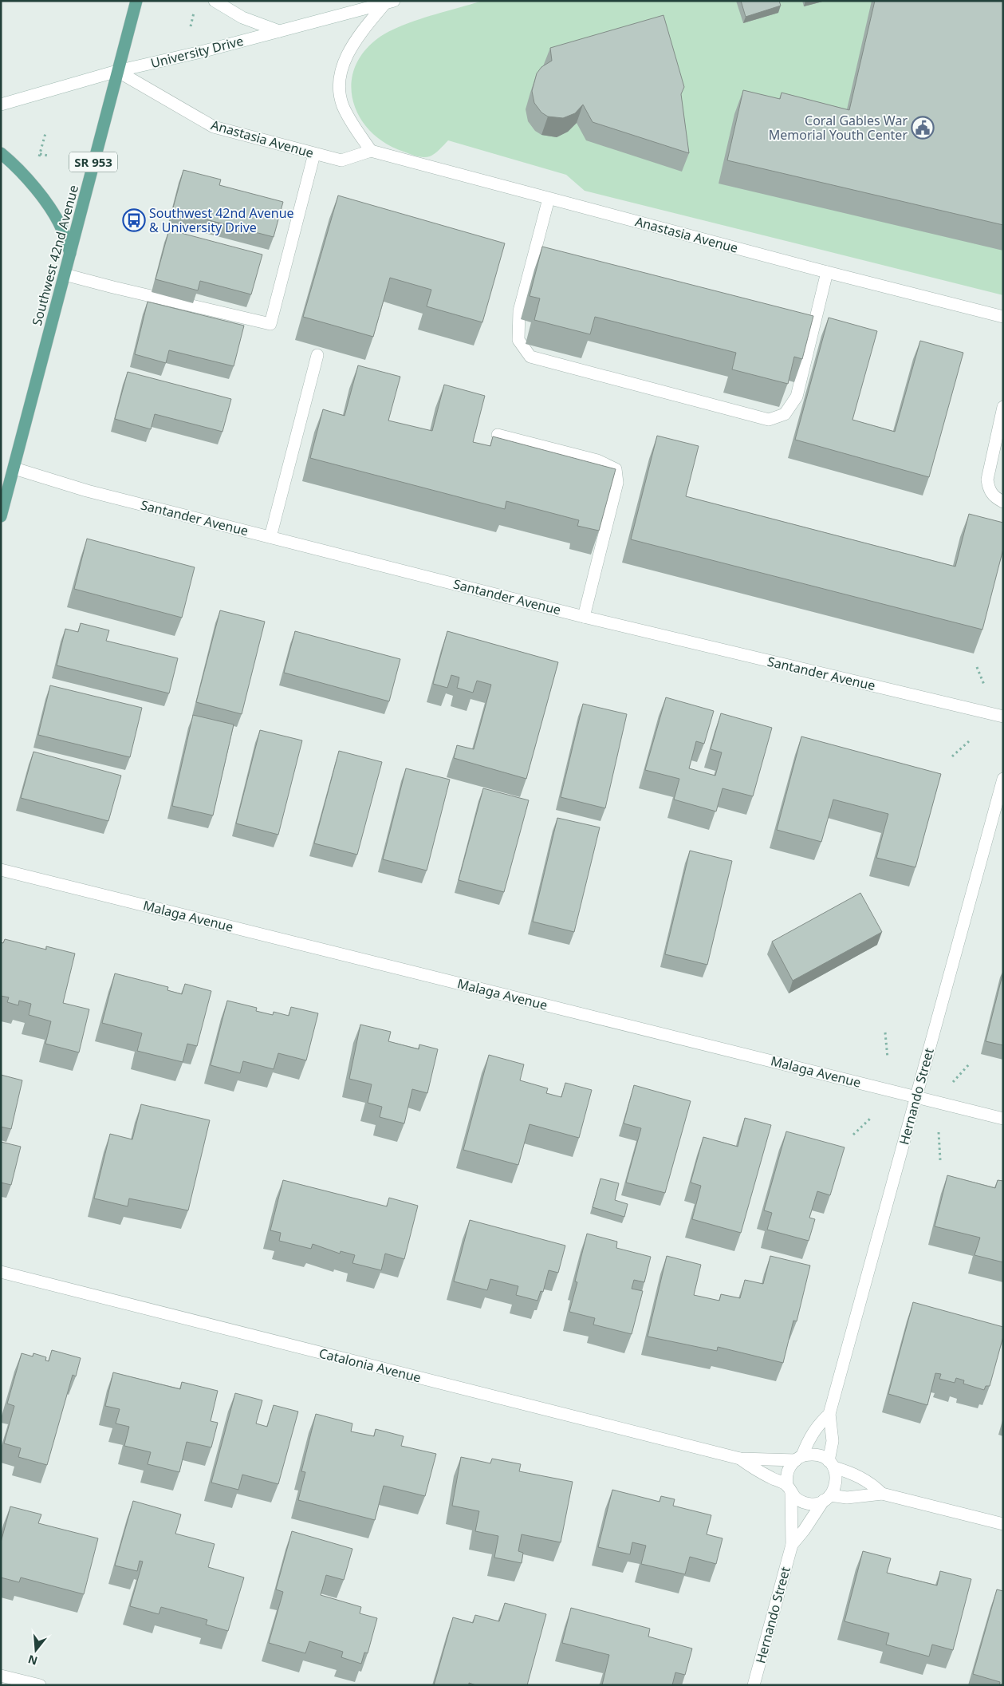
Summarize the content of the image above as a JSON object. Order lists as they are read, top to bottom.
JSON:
{
  "streets": {
    "main road": ["SR 953", "Southwest 42nd Avenue"],
    "street": [
      "University Drive",
      "Anastasia Avenue",
      "Santander Avenue",
      "Malaga Avenue",
      "Hernando Street",
      "Catalonia Avenue"
    ]
  },
  "crossings": [
    ["University Drive", "Anastasia Avenue"],
    ["University Drive", "Southwest 42nd Avenue"],
    ["Anastasia Avenue", "Southwest 42nd Avenue"],
    ["Southwest 42nd Avenue", "Santander Avenue"],
    ["Malaga Avenue", "Hernando Street"],
    ["Hernando Street", "Catalonia Avenue"]
  ],
  "places": {
    "public building": ["Coral Gables War Memorial Youth Center"],
    "bus stop": ["Southwest 42nd Avenue & University Drive"]
  },
  "north": "bottom"
}
